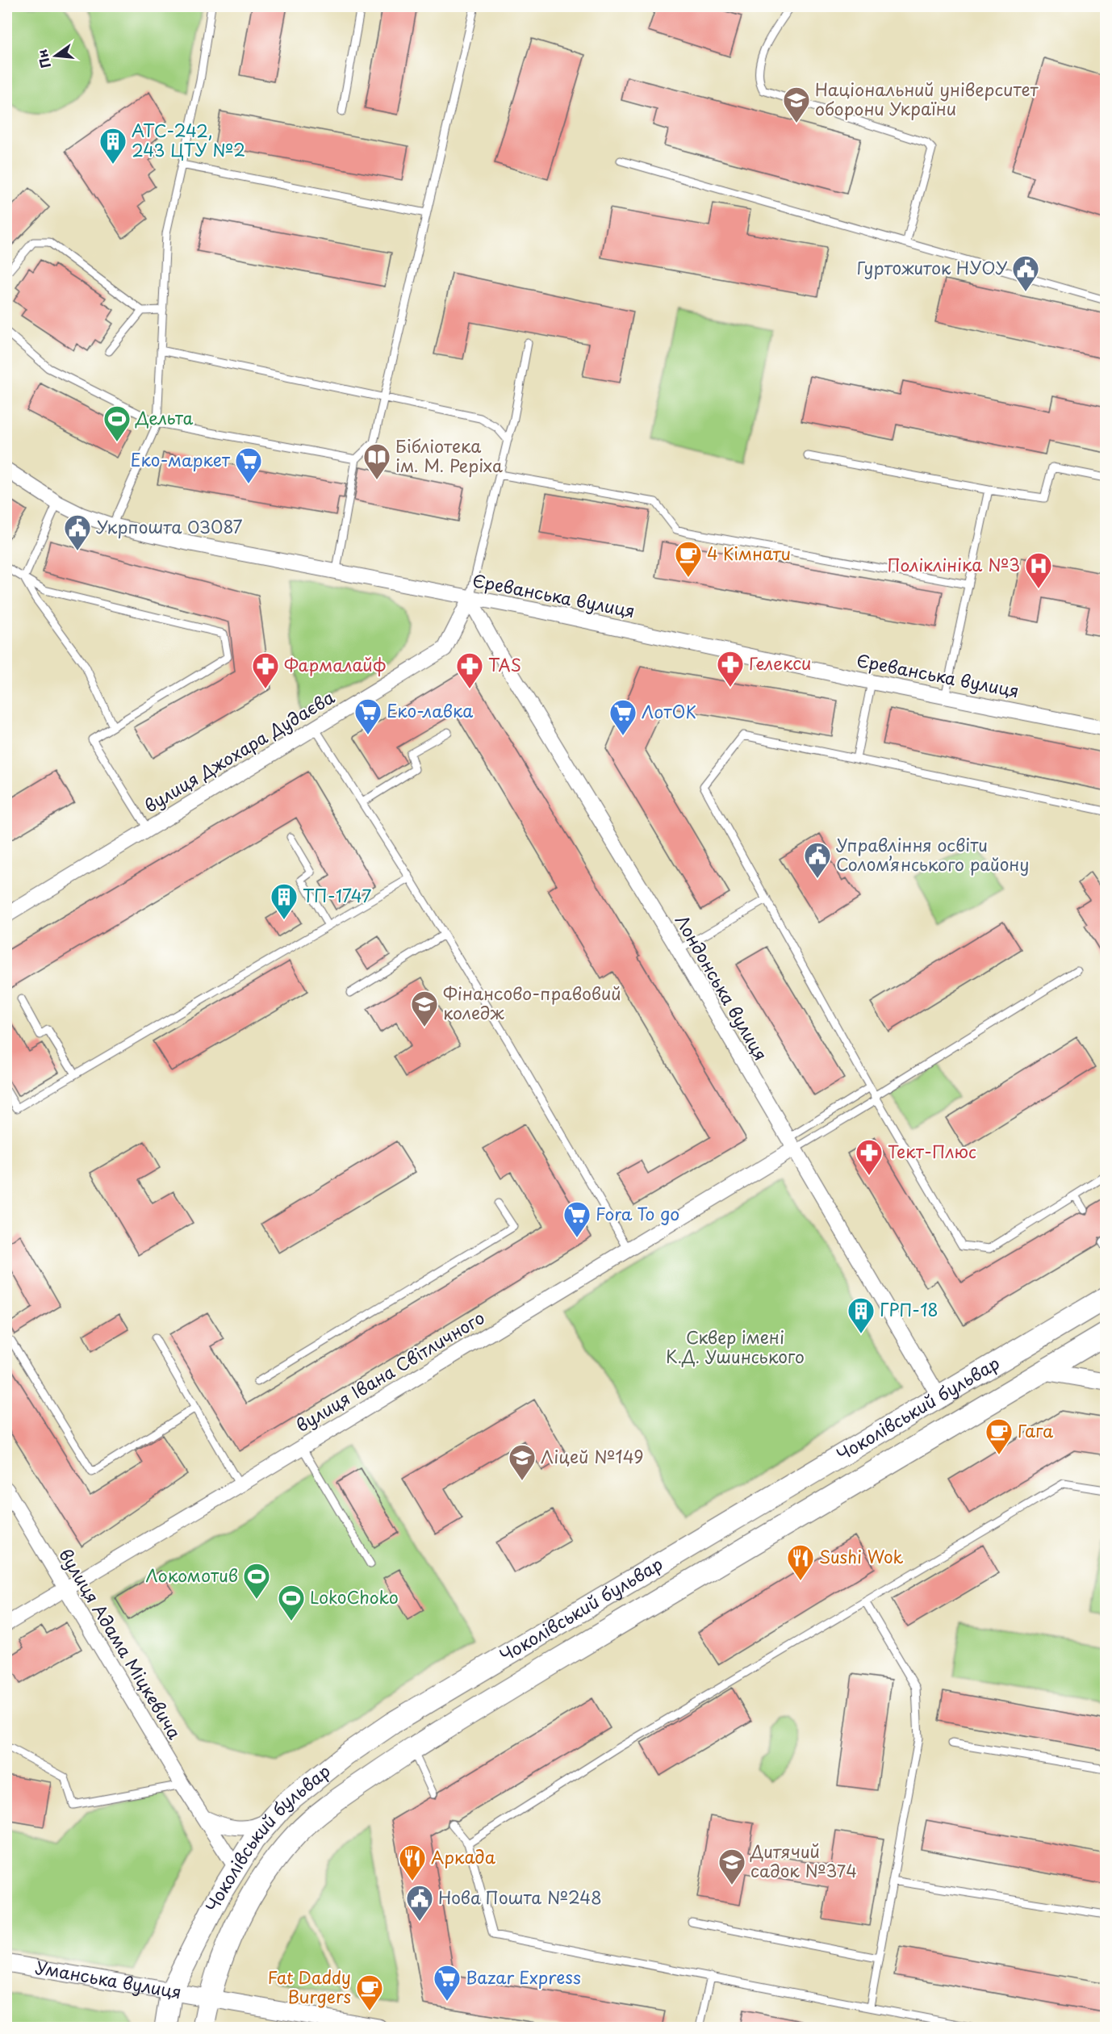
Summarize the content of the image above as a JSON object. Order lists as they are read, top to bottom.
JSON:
{
  "streets": {
    "main road": ["Чоколівський бульвар"],
    "street": [
      "Єреванська вулиця",
      "вулиця Джохара Дудаєва",
      "Лондонська вулиця",
      "вулиця Івана Світличного",
      "вулиця Адама Міцкевича",
      "Уманська вулиця"
    ]
  },
  "crossings": [
    ["Єреванська вулиця", "вулиця Джохара Дудаєва"],
    ["Єреванська вулиця", "Лондонська вулиця"],
    ["вулиця Джохара Дудаєва", "Лондонська вулиця"],
    ["Лондонська вулиця", "вулиця Івана Світличного"],
    ["Лондонська вулиця", "Чоколівський бульвар"],
    ["вулиця Івана Світличного", "вулиця Адама Міцкевича"],
    ["Чоколівський бульвар", "вулиця Адама Міцкевича"],
    ["Чоколівський бульвар", "Уманська вулиця"]
  ],
  "parks": ["Сквер імені К.Д. Ушинського"],
  "places": {
    "school or university": [
      "Національний університет оборони України",
      "Фінансово-правовий коледж",
      "Ліцей №149",
      "Дитячий садок №374"
    ],
    "building": ["АТС-242, 243 ЦТУ №2", "ТП-1747", "ГРП-18"],
    "public building": [
      "Гуртожиток НУОУ",
      "Укрпошта 03087",
      "Управління освіти Солом’янського району",
      "Нова Пошта №248"
    ],
    "sports": ["Дельта", "Локомотив", "LokoChoko"],
    "library": ["Бібліотека ім. М. Реріха"],
    "supermarket": [
      "Еко-маркет",
      "Еко-лавка",
      "ЛотОК",
      "Fora To go",
      "Bazar Express"
    ],
    "cafe": ["4 Кімнати", "Гага", "Fat Daddy Burgers"],
    "hospital": ["Поліклініка №3"],
    "pharmacy": [
      "Гелекси",
      "Фармалайф",
      "TAS",
      "Тект-Плюс"
    ],
    "restaurant": ["Sushi Wok", "Аркада"]
  },
  "north": "left"
}
